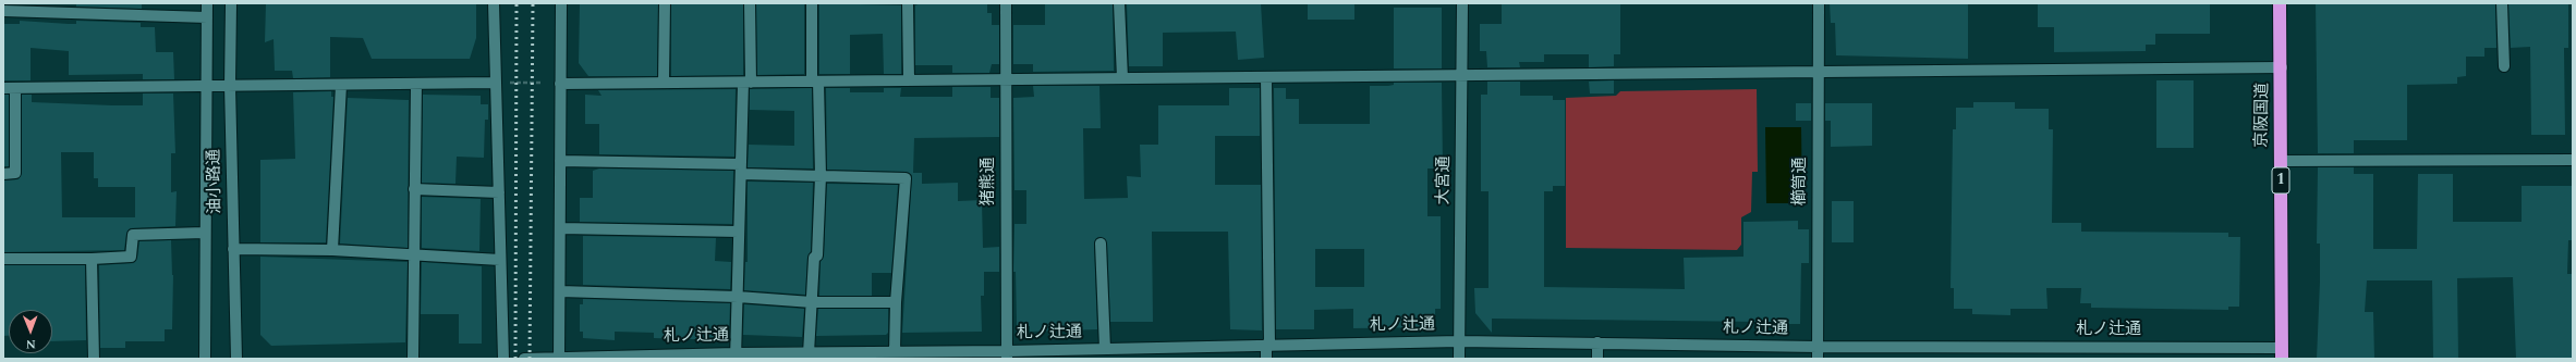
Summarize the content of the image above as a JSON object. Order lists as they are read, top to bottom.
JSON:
{
  "streets": {
    "highway": ["京阪国道", "1"],
    "street": [
      "大宮通",
      "油小路通",
      "猪熊通",
      "櫛笥通",
      "札ノ辻通"
    ]
  },
  "crossings": [
    ["京阪国道", "札ノ辻通"],
    ["大宮通", "札ノ辻通"],
    ["猪熊通", "札ノ辻通"],
    ["櫛笥通", "札ノ辻通"]
  ],
  "north": "bottom"
}
